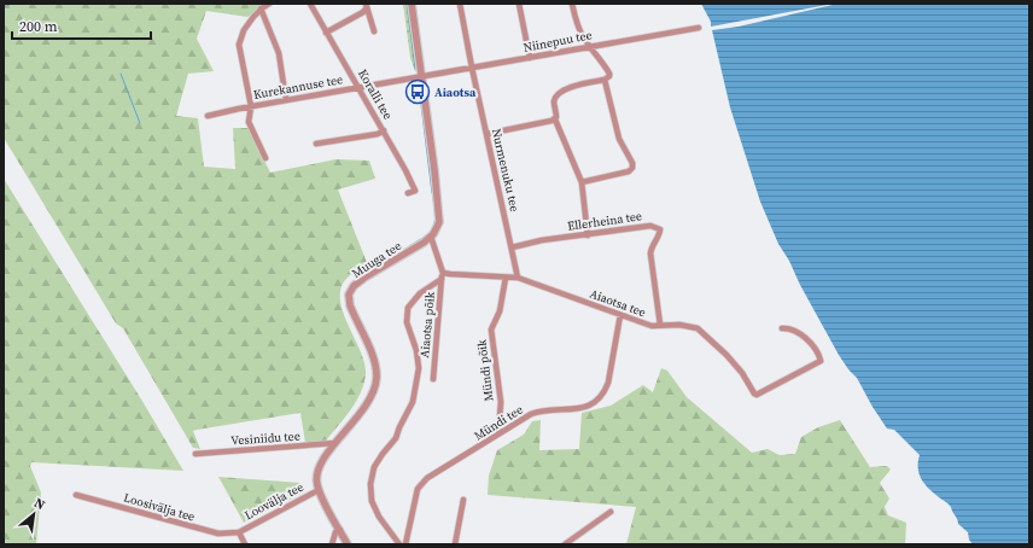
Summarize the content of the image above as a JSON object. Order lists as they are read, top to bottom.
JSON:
{
  "streets": {
    "street": [
      "Niinepuu tee",
      "Kurekannuse tee",
      "Koralli tee",
      "Nurmenuku tee",
      "Ellerheina tee",
      "Muuga tee",
      "Aiaotsa tee",
      "Aiaotsa põik",
      "Mündi põik",
      "Mündi tee",
      "Vesiniidu tee",
      "Loovälja tee",
      "Loosivälja tee"
    ]
  },
  "crossings": [
    ["Niinepuu tee", "Kurekannuse tee"],
    ["Niinepuu tee", "Nurmenuku tee"],
    ["Kurekannuse tee", "Koralli tee"],
    ["Nurmenuku tee", "Ellerheina tee"],
    ["Nurmenuku tee", "Aiaotsa tee"],
    ["Ellerheina tee", "Aiaotsa tee"],
    ["Muuga tee", "Vesiniidu tee"],
    ["Muuga tee", "Loovälja tee"],
    ["Aiaotsa tee", "Aiaotsa põik"],
    ["Aiaotsa tee", "Mündi põik"],
    ["Aiaotsa tee", "Mündi tee"],
    ["Mündi põik", "Mündi tee"],
    ["Loovälja tee", "Loosivälja tee"]
  ],
  "places": {
    "bus stop": ["Aiaotsa"]
  },
  "scale_bar": "200 m",
  "north": "top right"
}
